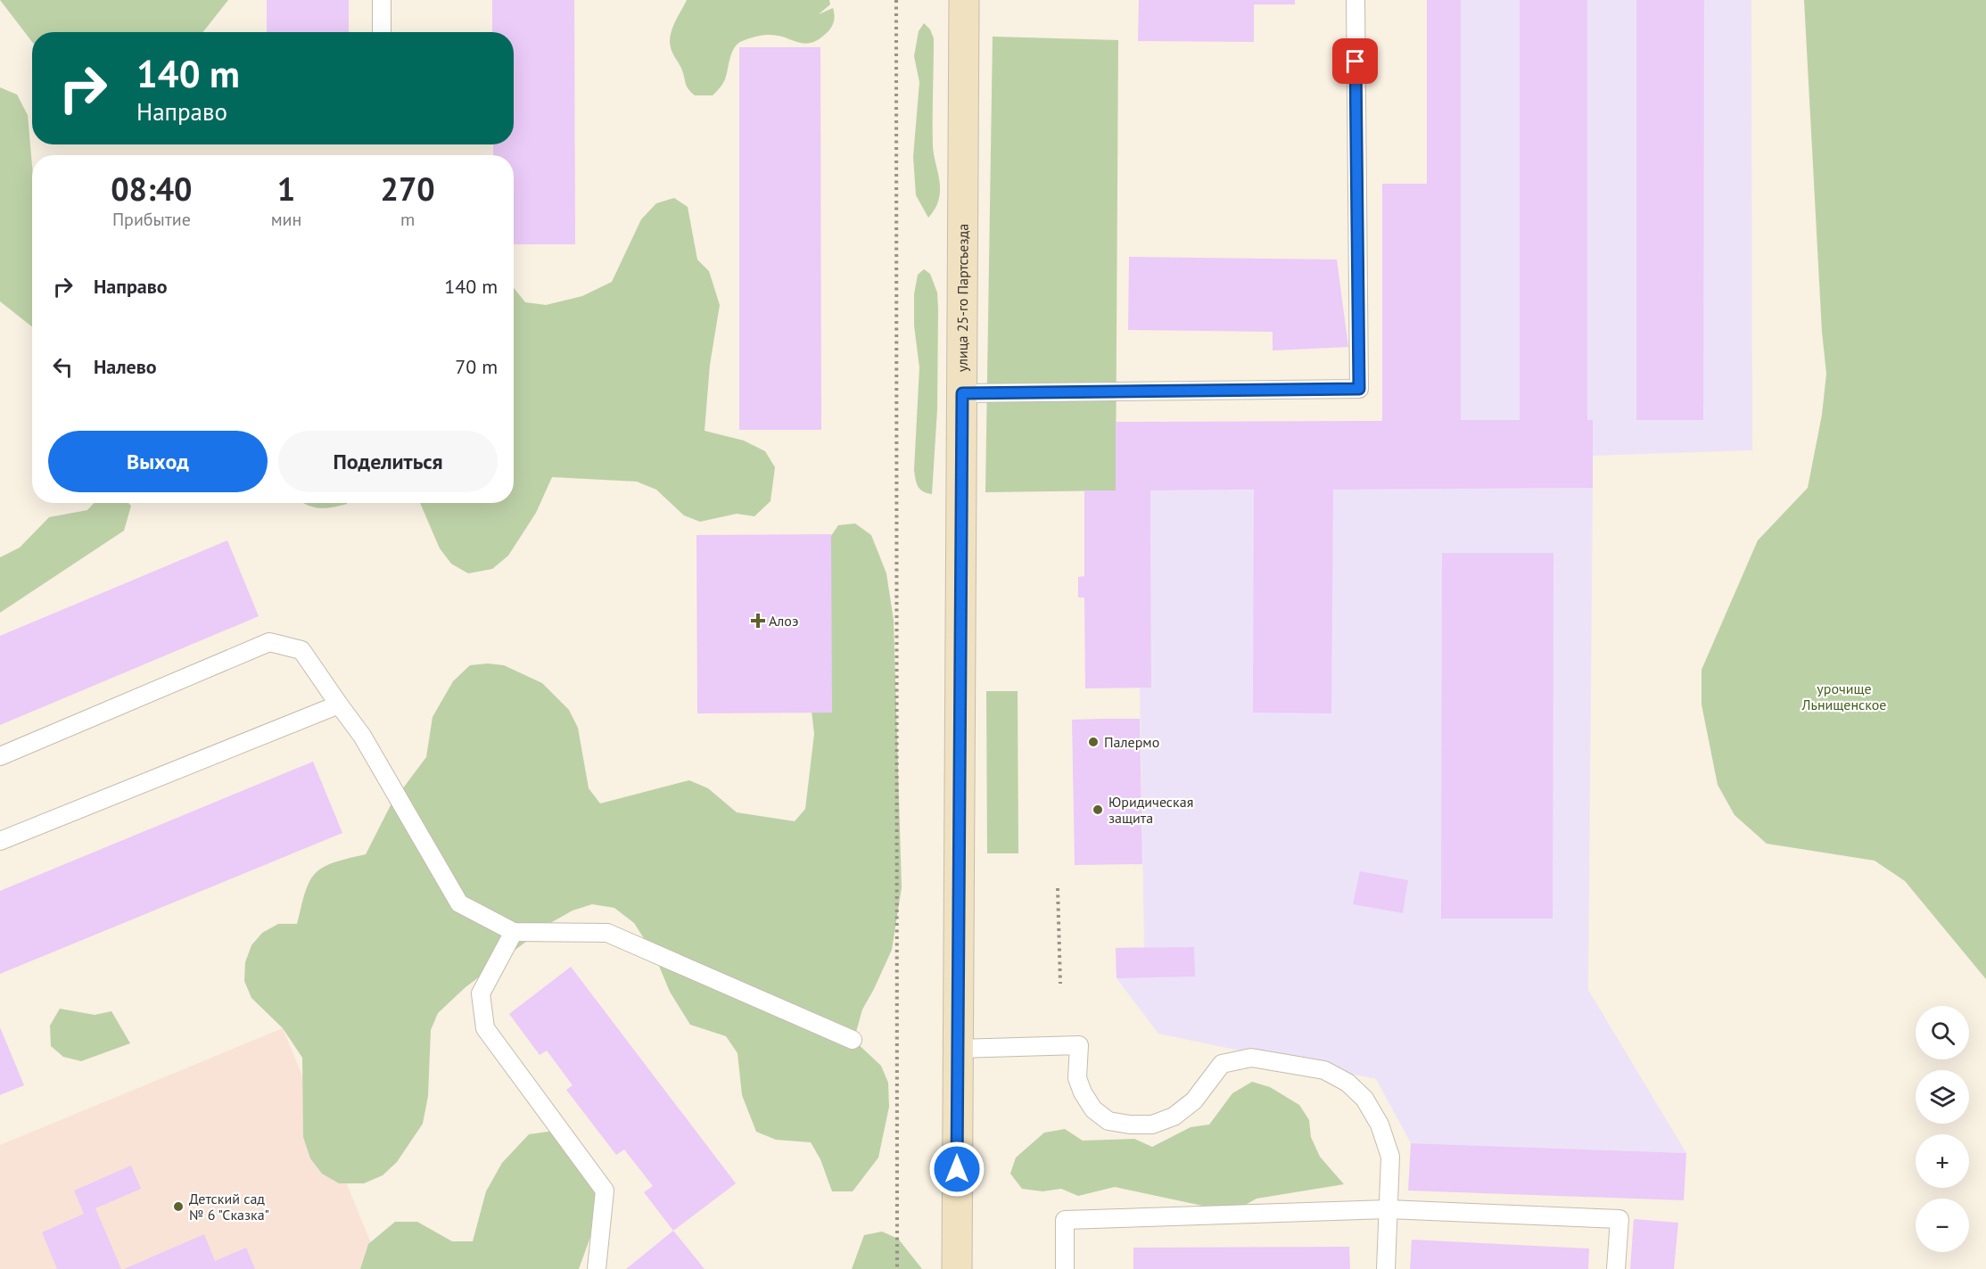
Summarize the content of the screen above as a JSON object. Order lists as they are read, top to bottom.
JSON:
{
  "streets": {
    "street": ["улица 25-го Партсъезда"]
  },
  "parks": ["урочище Льнищенское"],
  "places": {
    "health": ["Алоэ"],
    "other": ["Палермо", "Юридическая защита", "Детский сад № 6 \"Сказка\""]
  },
  "page": {
    "turn": ["140 m", "Направо"],
    "eta": [
      "08:40",
      "Прибытие",
      "1",
      "мин",
      "270",
      "m"
    ],
    "list": [
      {
        "name": "Направо",
        "value": "140 m"
      },
      {
        "name": "Налево",
        "value": "70 m"
      }
    ],
    "buttons": ["Выход", "Поделиться"],
    "map_buttons": ["+", "−"]
  }
}
